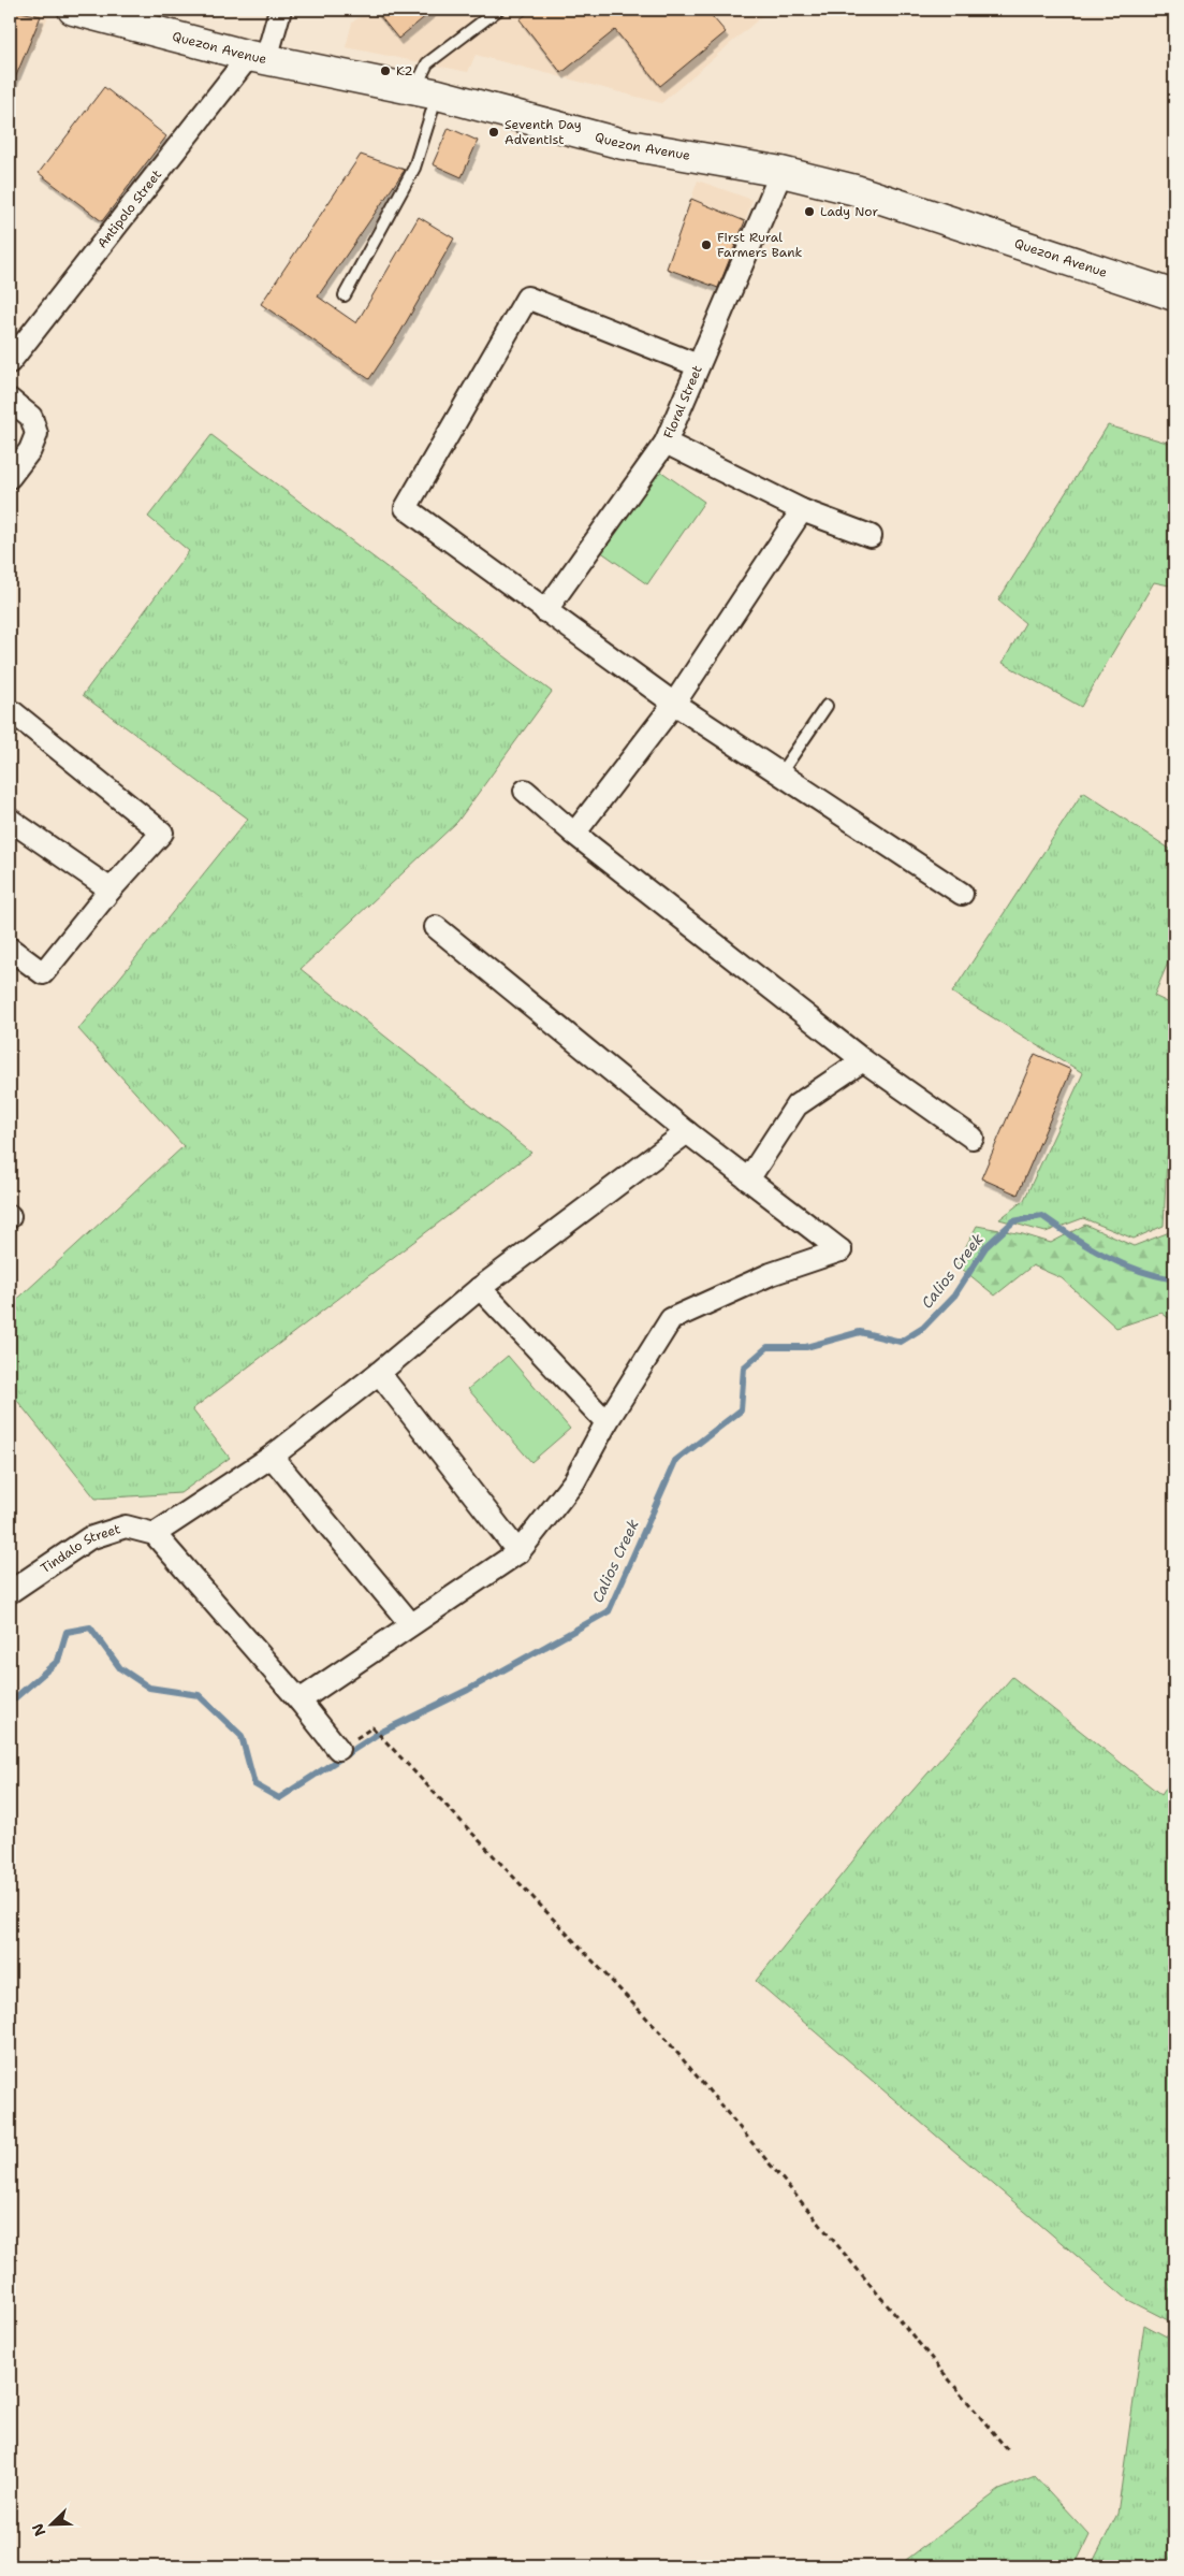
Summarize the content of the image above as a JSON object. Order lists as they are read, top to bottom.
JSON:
{
  "streets": {
    "main road": ["Quezon Avenue"],
    "street": ["Antipolo Street", "Floral Street", "Tindalo Street"]
  },
  "crossings": [
    ["Quezon Avenue", "Antipolo Street"],
    ["Quezon Avenue", "Floral Street"]
  ],
  "water": ["Calios Creek"],
  "places": [
    "K2",
    "Seventh Day Adventist",
    "Lady Nor",
    "First Rural Farmers Bank"
  ],
  "north": "bottom left"
}
